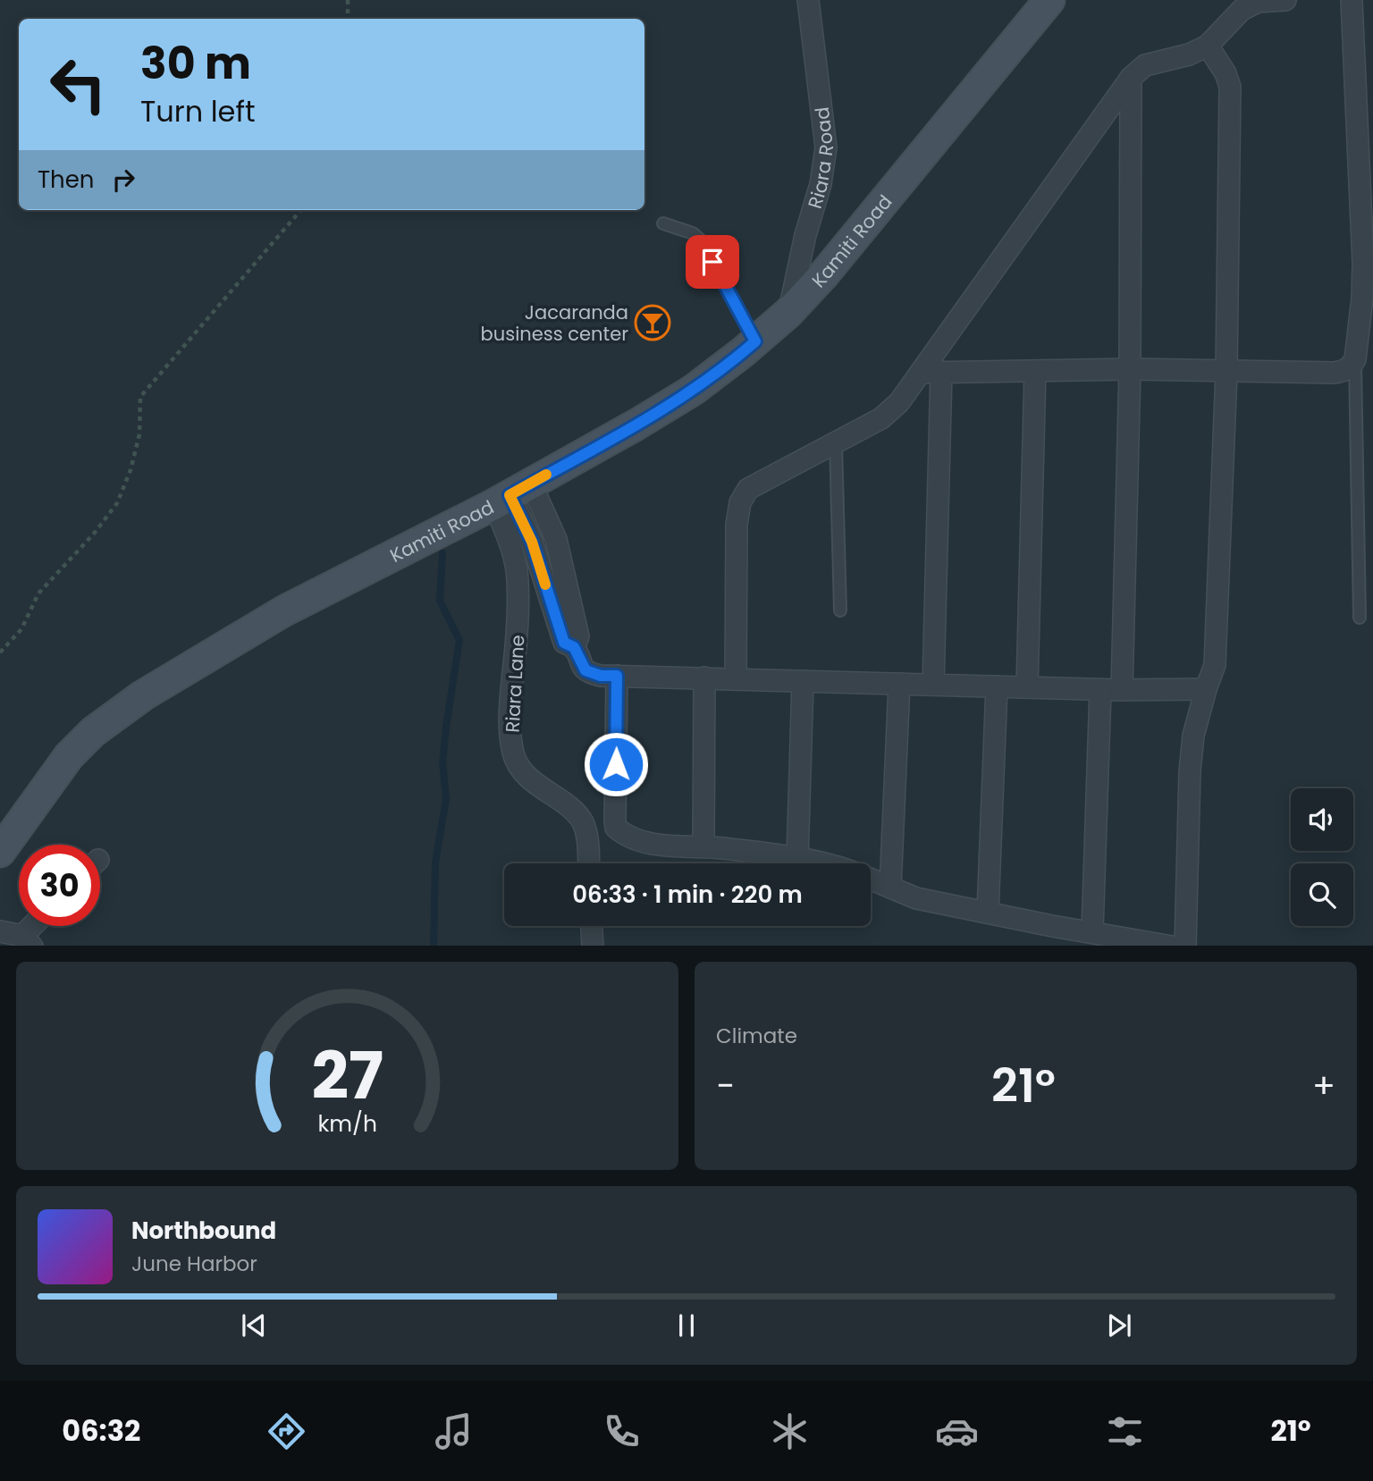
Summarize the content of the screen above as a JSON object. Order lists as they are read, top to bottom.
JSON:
{
  "streets": {
    "main road": ["Kamiti Road"],
    "street": ["Riara Road", "Riara Lane"]
  },
  "crossings": [
    ["Riara Road", "Kamiti Road"],
    ["Kamiti Road", "Riara Lane"]
  ],
  "places": {
    "bar": ["Jacaranda business center"]
  },
  "page": {
    "turn": ["30 m", "Turn left"],
    "then": "Then",
    "limit": "30",
    "trip": "06:33 · 1 min · 220 m",
    "tile": "Climate",
    "heat": ["−", "21°", "+"],
    "song": ["Northbound", "June Harbor"],
    "tabs": ["06:32", "21°"],
    "gauge": ["27", "km/h"]
  }
}
